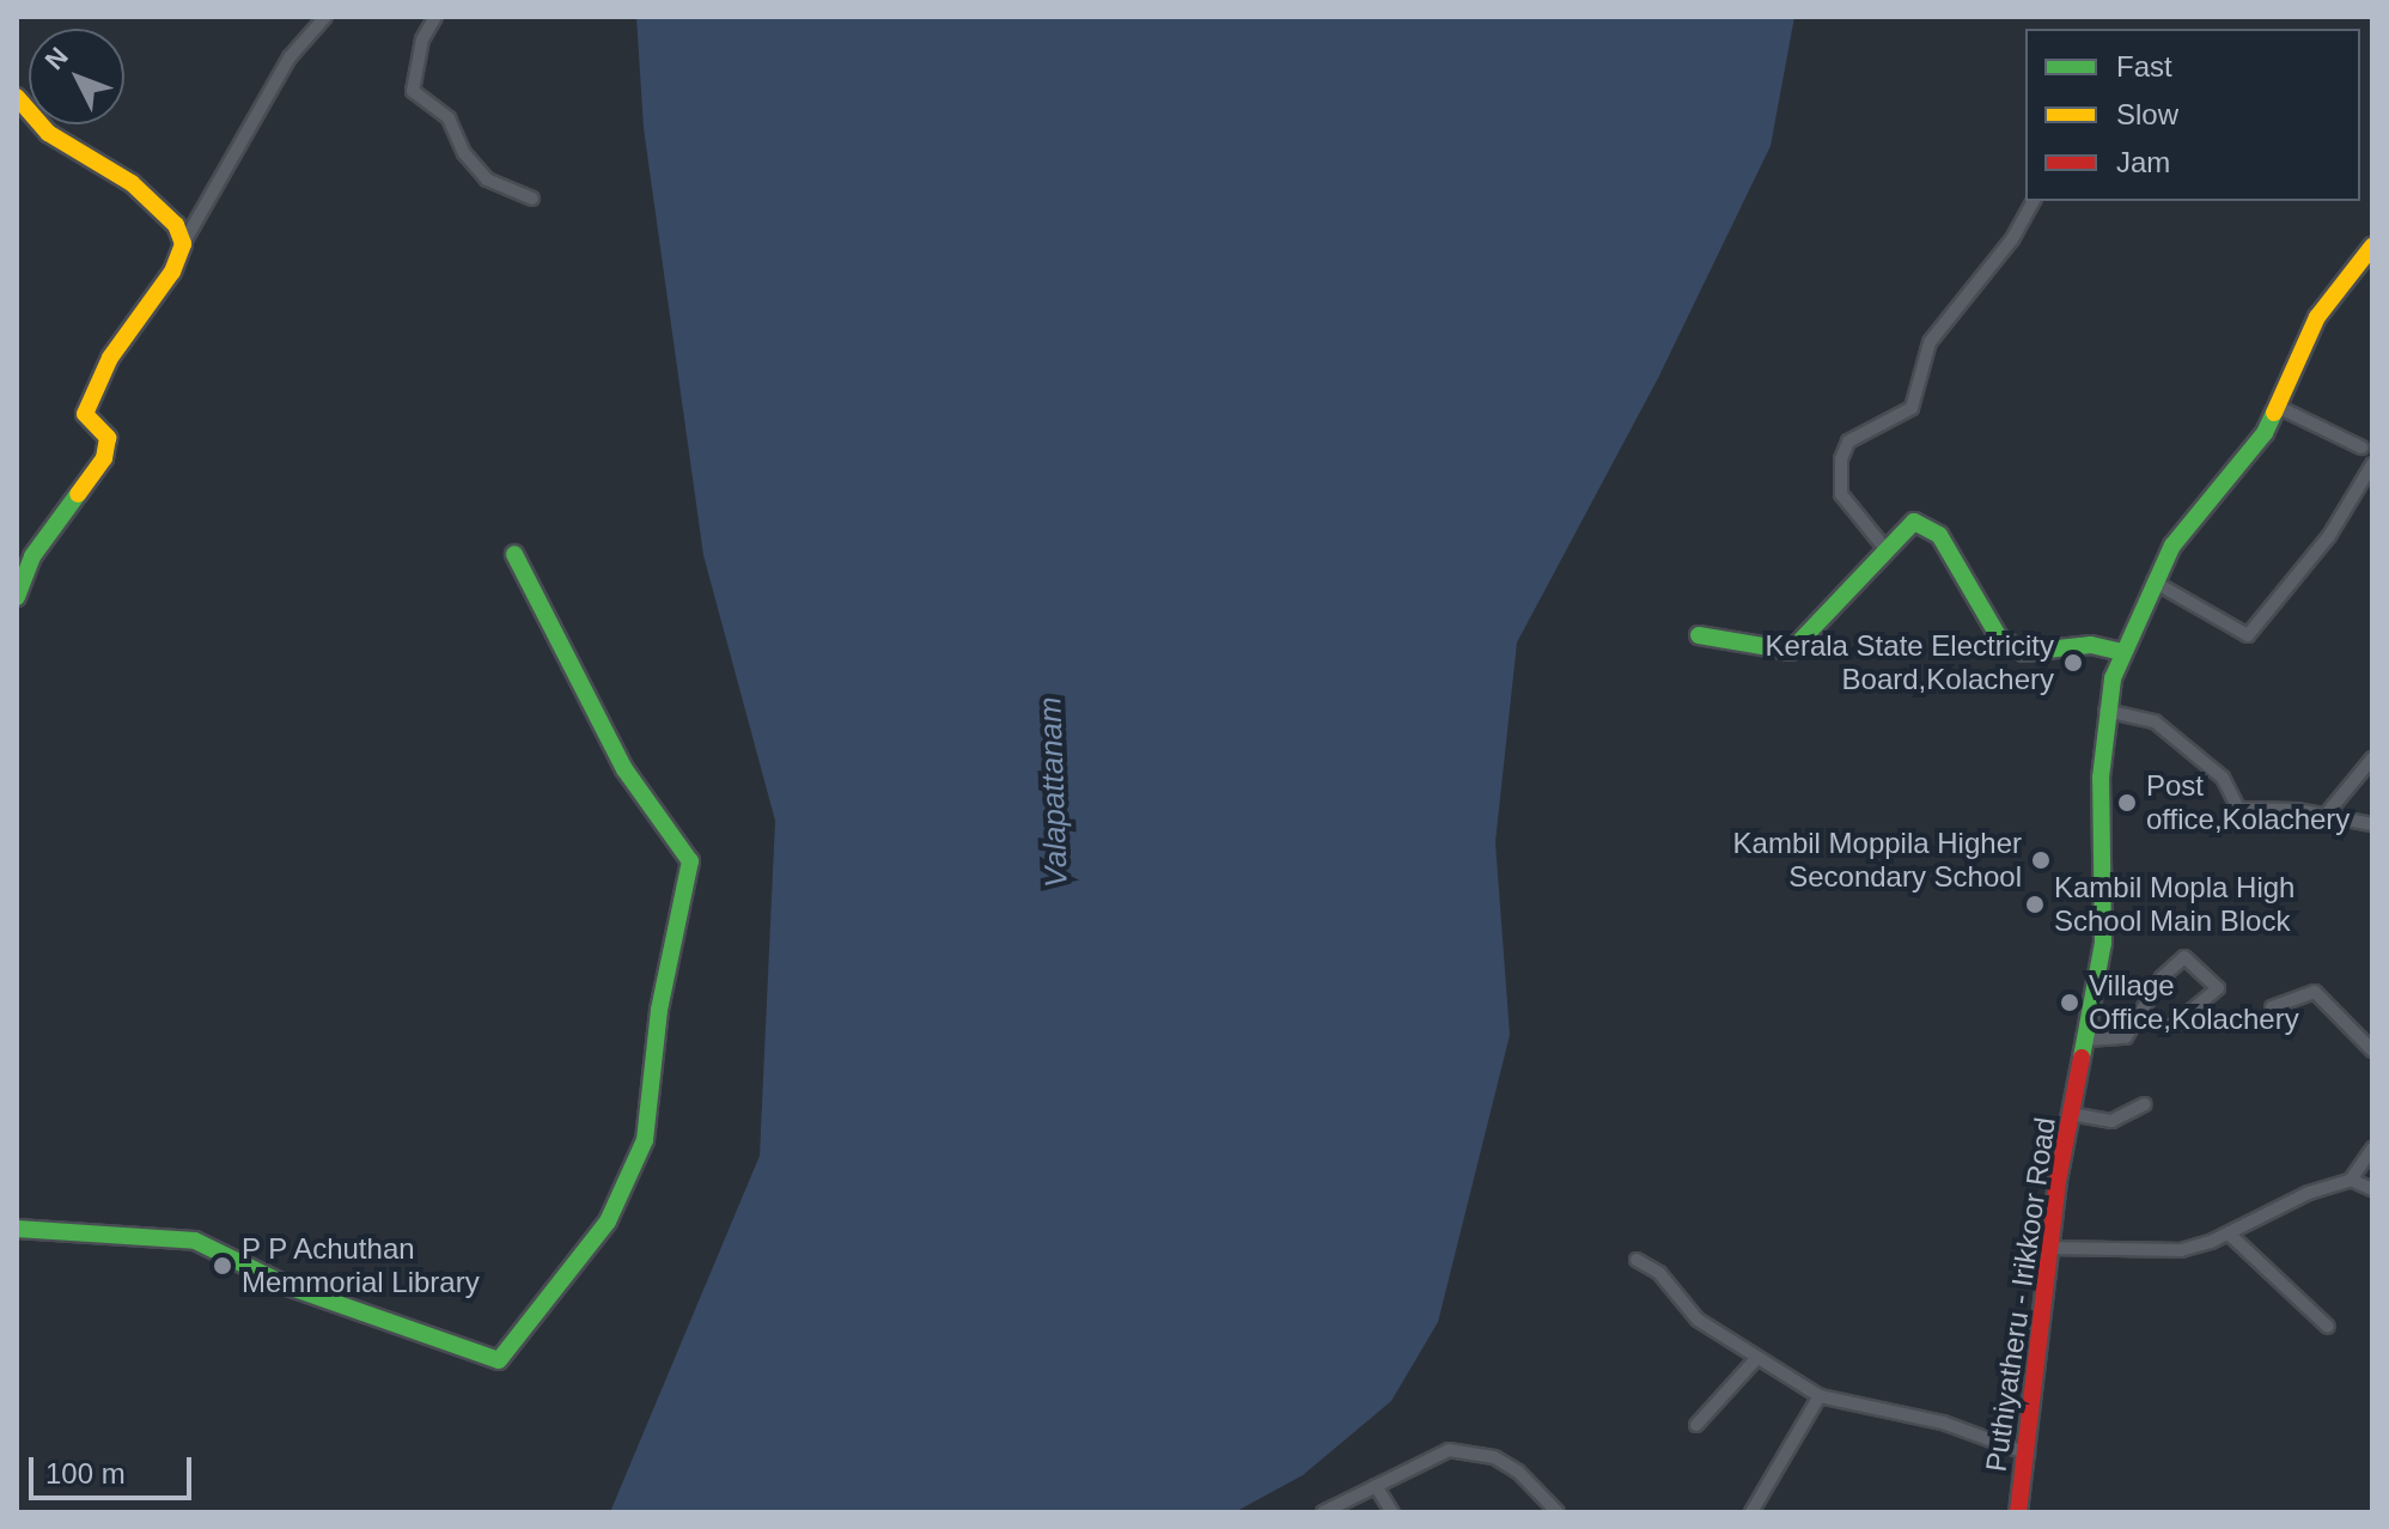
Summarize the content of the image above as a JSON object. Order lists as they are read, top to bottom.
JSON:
{
  "streets": {
    "street": ["Puthiyatheru - Irikkoor Road"]
  },
  "water": ["Valapattanam"],
  "places": [
    "Kerala State Electricity Board,Kolachery",
    "Post office,Kolachery",
    "Kambil Moppila Higher Secondary School",
    "Kambil Mopla High School Main Block",
    "Village Office,Kolachery",
    "P P Achuthan Memmorial Library"
  ],
  "legend": ["Fast", "Slow", "Jam"],
  "scale_bar": "100 m",
  "north": "top left"
}
